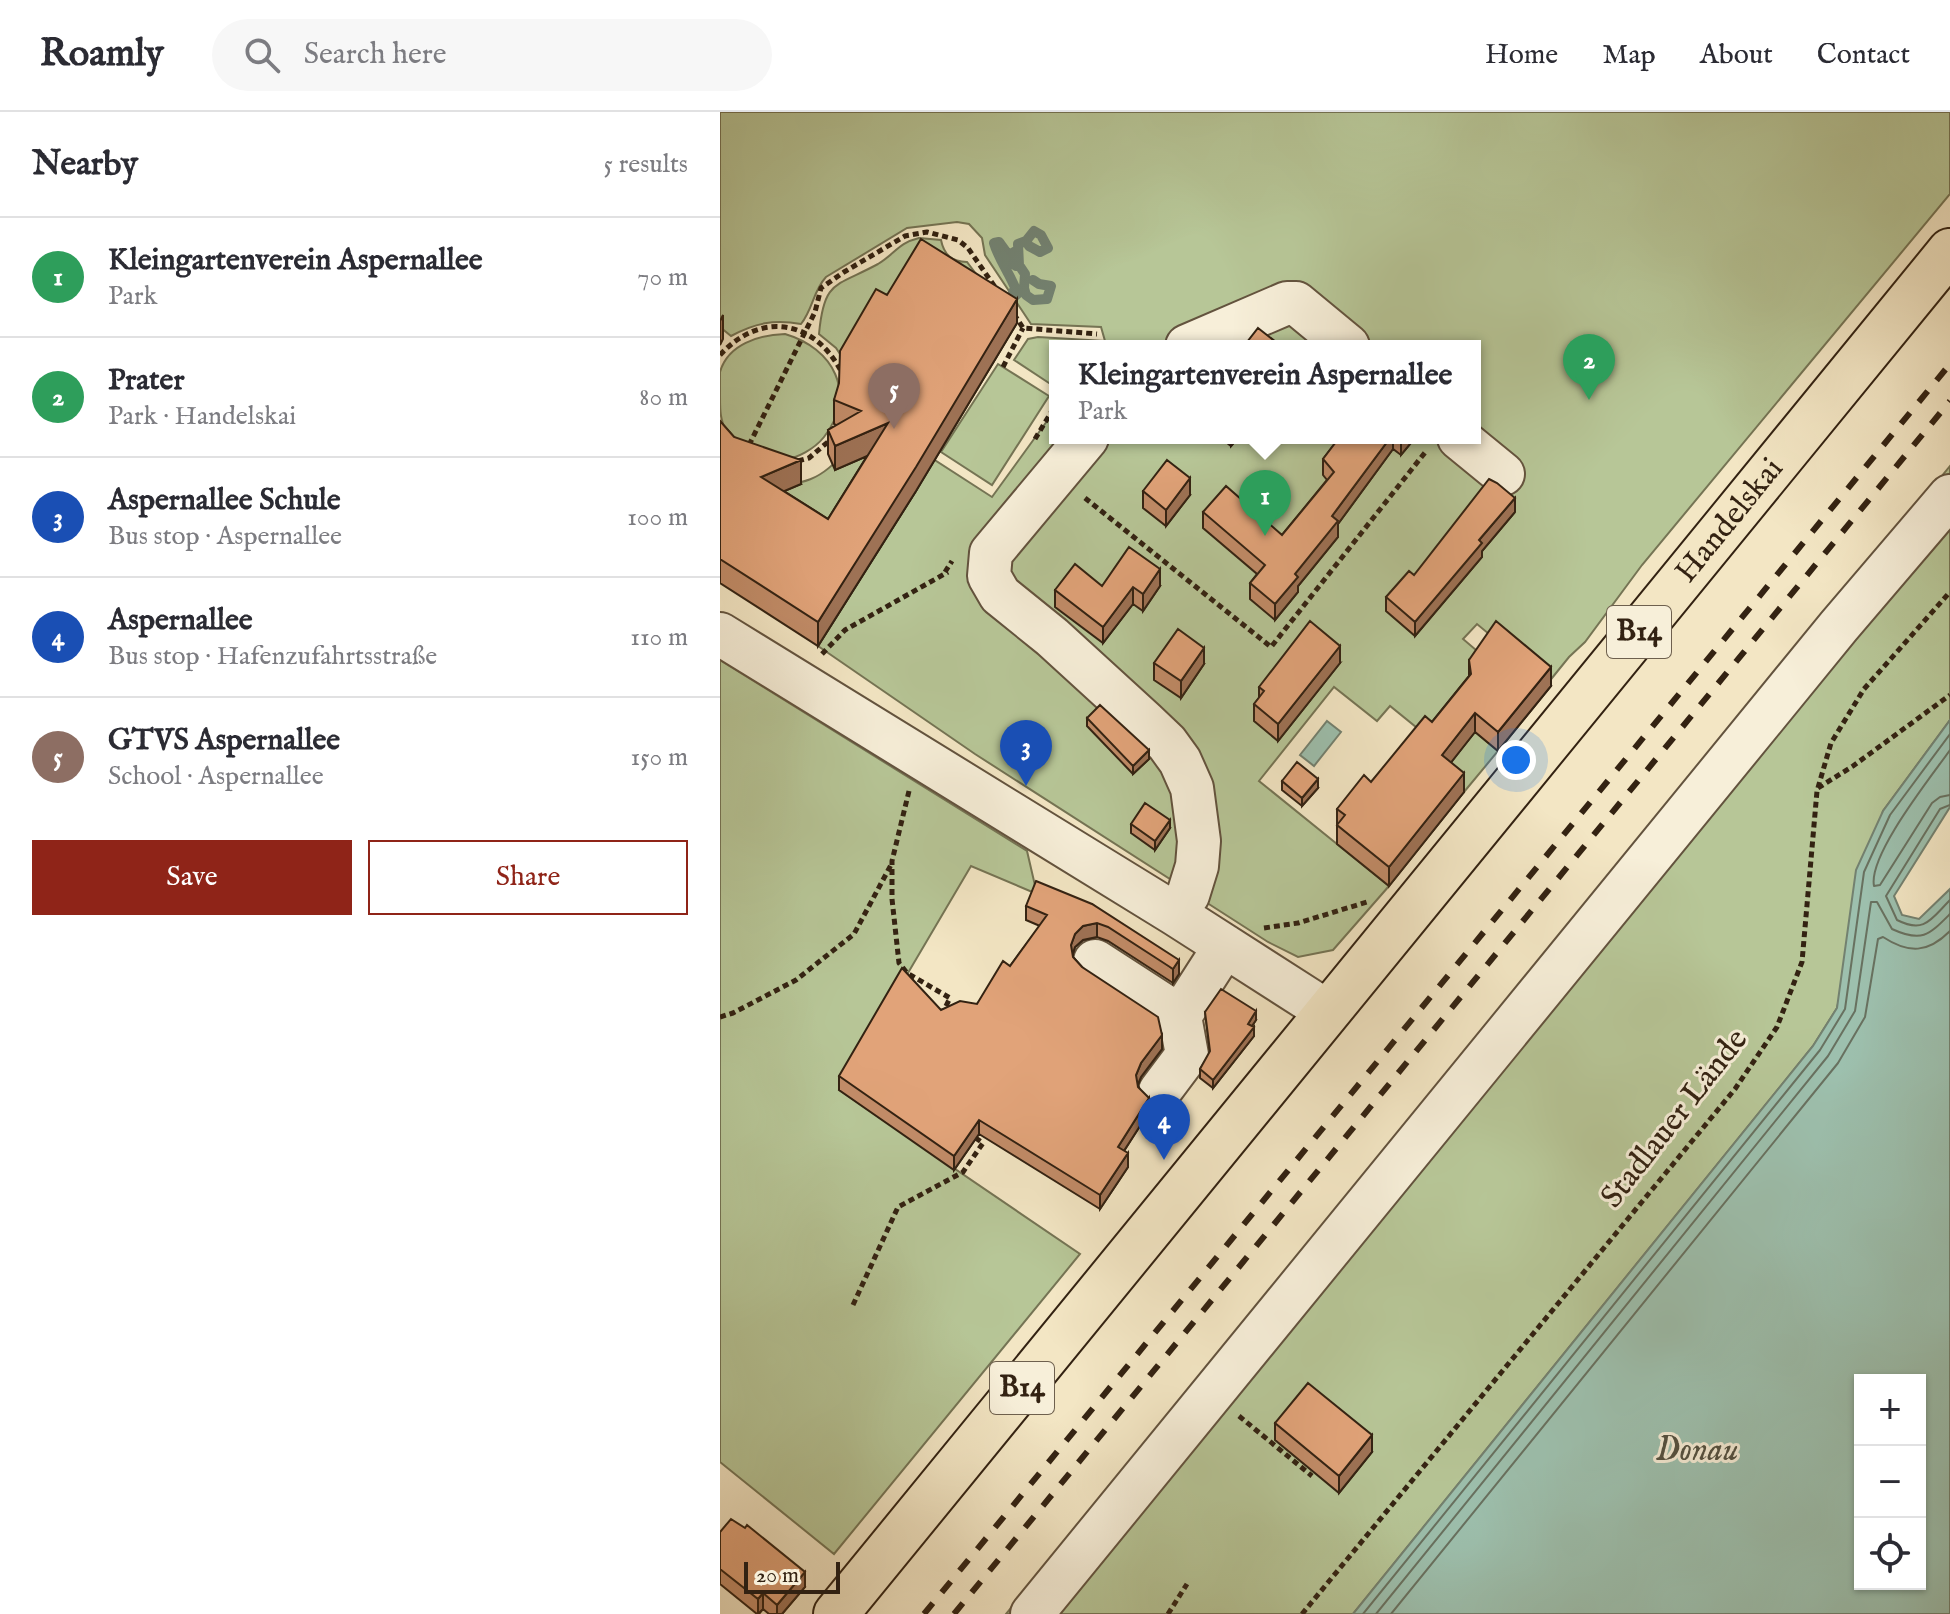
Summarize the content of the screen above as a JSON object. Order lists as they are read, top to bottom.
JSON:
{
  "streets": {
    "main road": ["Handelskai", "B14"],
    "path": ["Stadlauer Lände"]
  },
  "crossings": [
    ["Handelskai", "B14"]
  ],
  "water": ["Donau"],
  "scale_bar": "20 m",
  "page": {
    "header": "Roamly",
    "search": "Search here",
    "nav": [
      "Home",
      "Map",
      "About",
      "Contact"
    ],
    "heading": ["Nearby", "5 results"],
    "list": [
      {
        "mark": "1",
        "name": "Kleingartenverein Aspernallee",
        "note": "Park",
        "value": "70 m"
      },
      {
        "mark": "2",
        "name": "Prater",
        "note": "Park · Handelskai",
        "value": "80 m"
      },
      {
        "mark": "3",
        "name": "Aspernallee Schule",
        "note": "Bus stop · Aspernallee",
        "value": "100 m"
      },
      {
        "mark": "4",
        "name": "Aspernallee",
        "note": "Bus stop · Hafenzufahrtsstraße",
        "value": "110 m"
      },
      {
        "mark": "5",
        "name": "GTVS Aspernallee",
        "note": "School · Aspernallee",
        "value": "150 m"
      }
    ],
    "pins": [
      "2",
      "5",
      "1",
      "3",
      "4"
    ],
    "popup": ["Kleingartenverein Aspernallee", "Park"],
    "buttons": ["Save", "Share"],
    "map_buttons": ["+", "−"],
    "scale": "20 m"
  }
}
